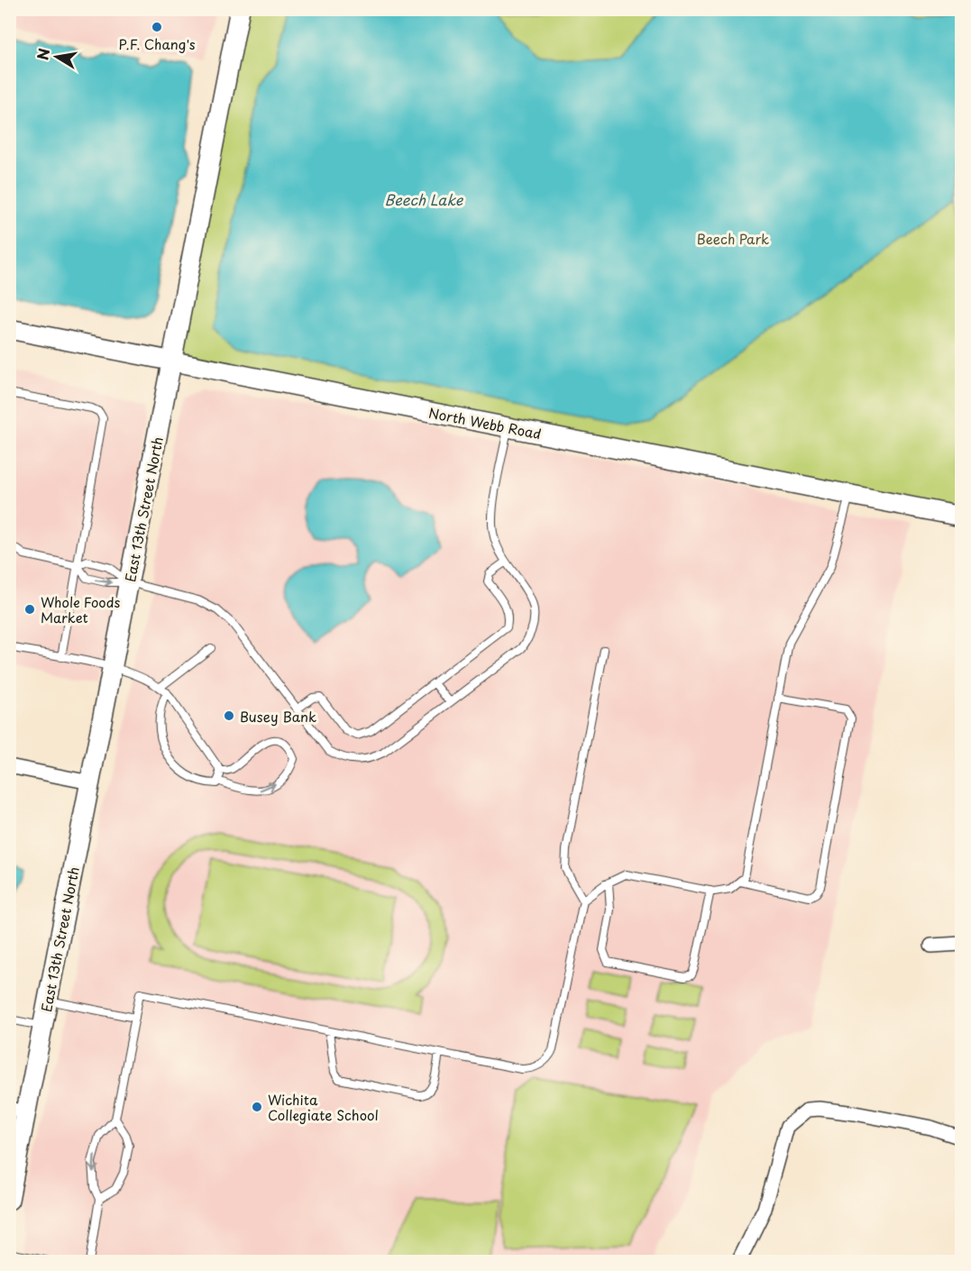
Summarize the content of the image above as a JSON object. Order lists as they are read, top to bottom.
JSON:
{
  "streets": {
    "main road": ["North Webb Road", "East 13th Street North"]
  },
  "crossings": [
    ["North Webb Road", "East 13th Street North"]
  ],
  "water": ["Beech Lake"],
  "parks": ["Beech Park"],
  "places": [
    "P.F. Chang's",
    "Whole Foods Market",
    "Busey Bank",
    "Wichita Collegiate School"
  ],
  "north": "left"
}
